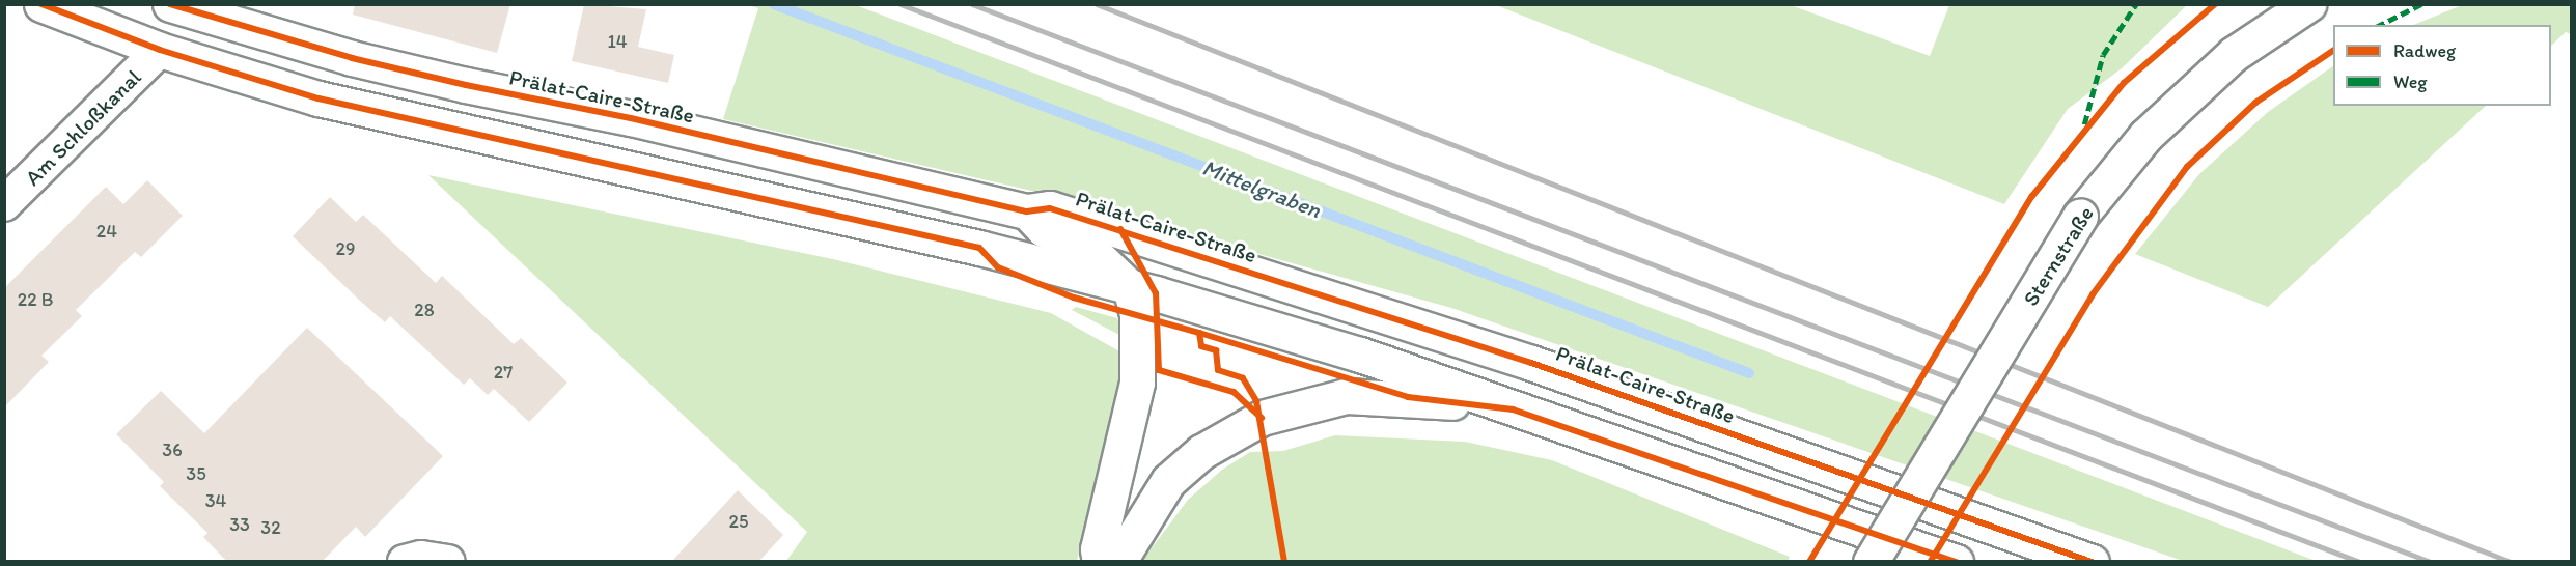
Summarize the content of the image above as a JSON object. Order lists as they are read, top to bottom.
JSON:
{
  "streets": {
    "street": ["Prälat-Caire-Straße", "Am Schloßkanal", "Sternstraße"]
  },
  "water": ["Mittelgraben"],
  "house_numbers": [
    "14",
    "24",
    "29",
    "22 B",
    "28",
    "27",
    "36",
    "35",
    "34",
    "25",
    "33",
    "32"
  ],
  "legend": ["Radweg", "Weg"]
}
